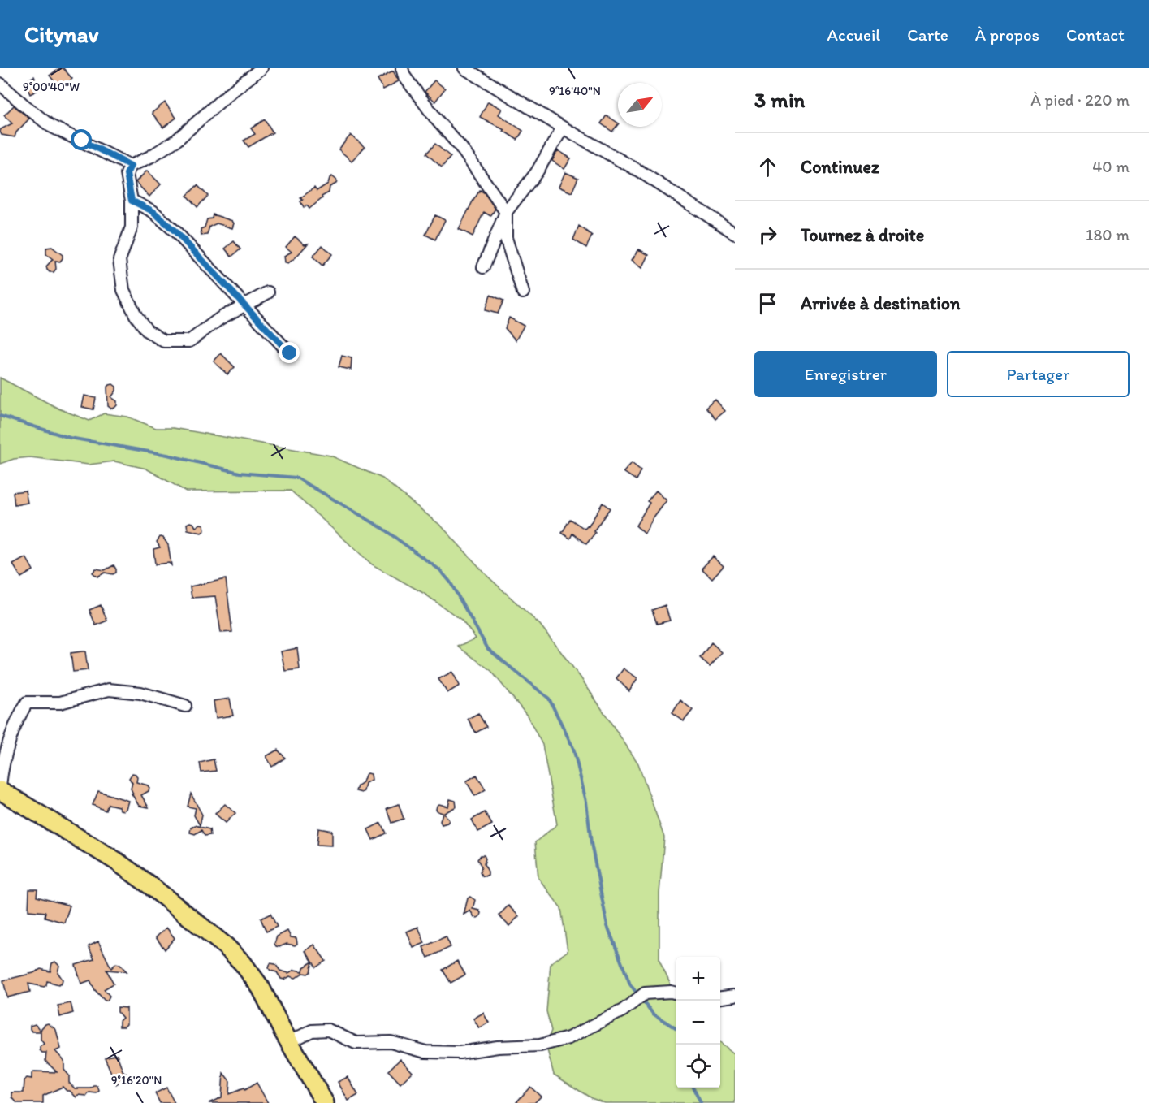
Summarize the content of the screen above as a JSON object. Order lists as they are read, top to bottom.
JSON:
{
  "north": "top right",
  "page": {
    "header": "Citynav",
    "nav": [
      "Accueil",
      "Carte",
      "À propos",
      "Contact"
    ],
    "heading": ["3 min", "À pied · 220 m"],
    "list": [
      ["Continuez", "40 m"],
      ["Tournez à droite", "180 m"],
      "Arrivée à destination"
    ],
    "buttons": ["Enregistrer", "Partager"],
    "map_buttons": ["+", "−"]
  },
  "coordinates": ["9°00'40\"W", "9°16'40\"N", "9°16'20\"N"]
}
